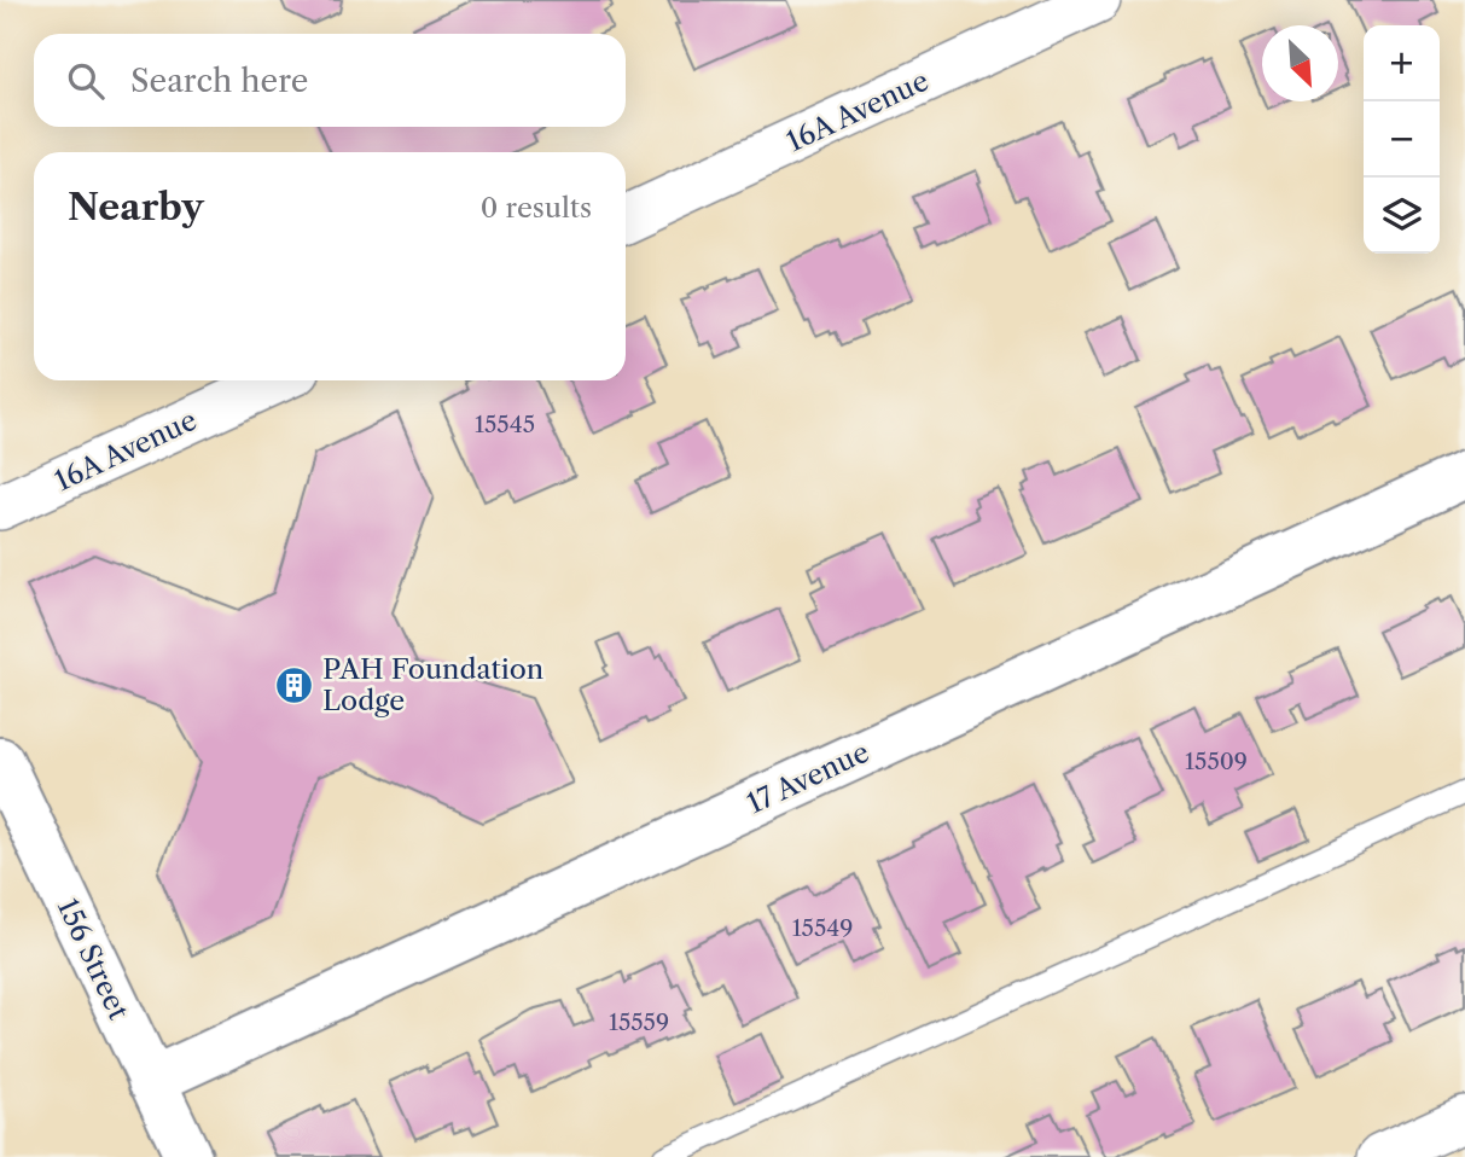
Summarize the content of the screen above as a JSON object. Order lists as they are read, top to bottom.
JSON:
{
  "streets": {
    "street": ["16A Avenue", "17 Avenue", "156 Street"]
  },
  "crossings": [
    ["17 Avenue", "156 Street"]
  ],
  "places": {
    "building": ["PAH Foundation Lodge"]
  },
  "house_numbers": [
    "15545",
    "15509",
    "15549",
    "15559"
  ],
  "north": "bottom right",
  "page": {
    "map_buttons": ["+", "−"],
    "search": "Search here",
    "heading": ["Nearby", "0 results"]
  }
}
